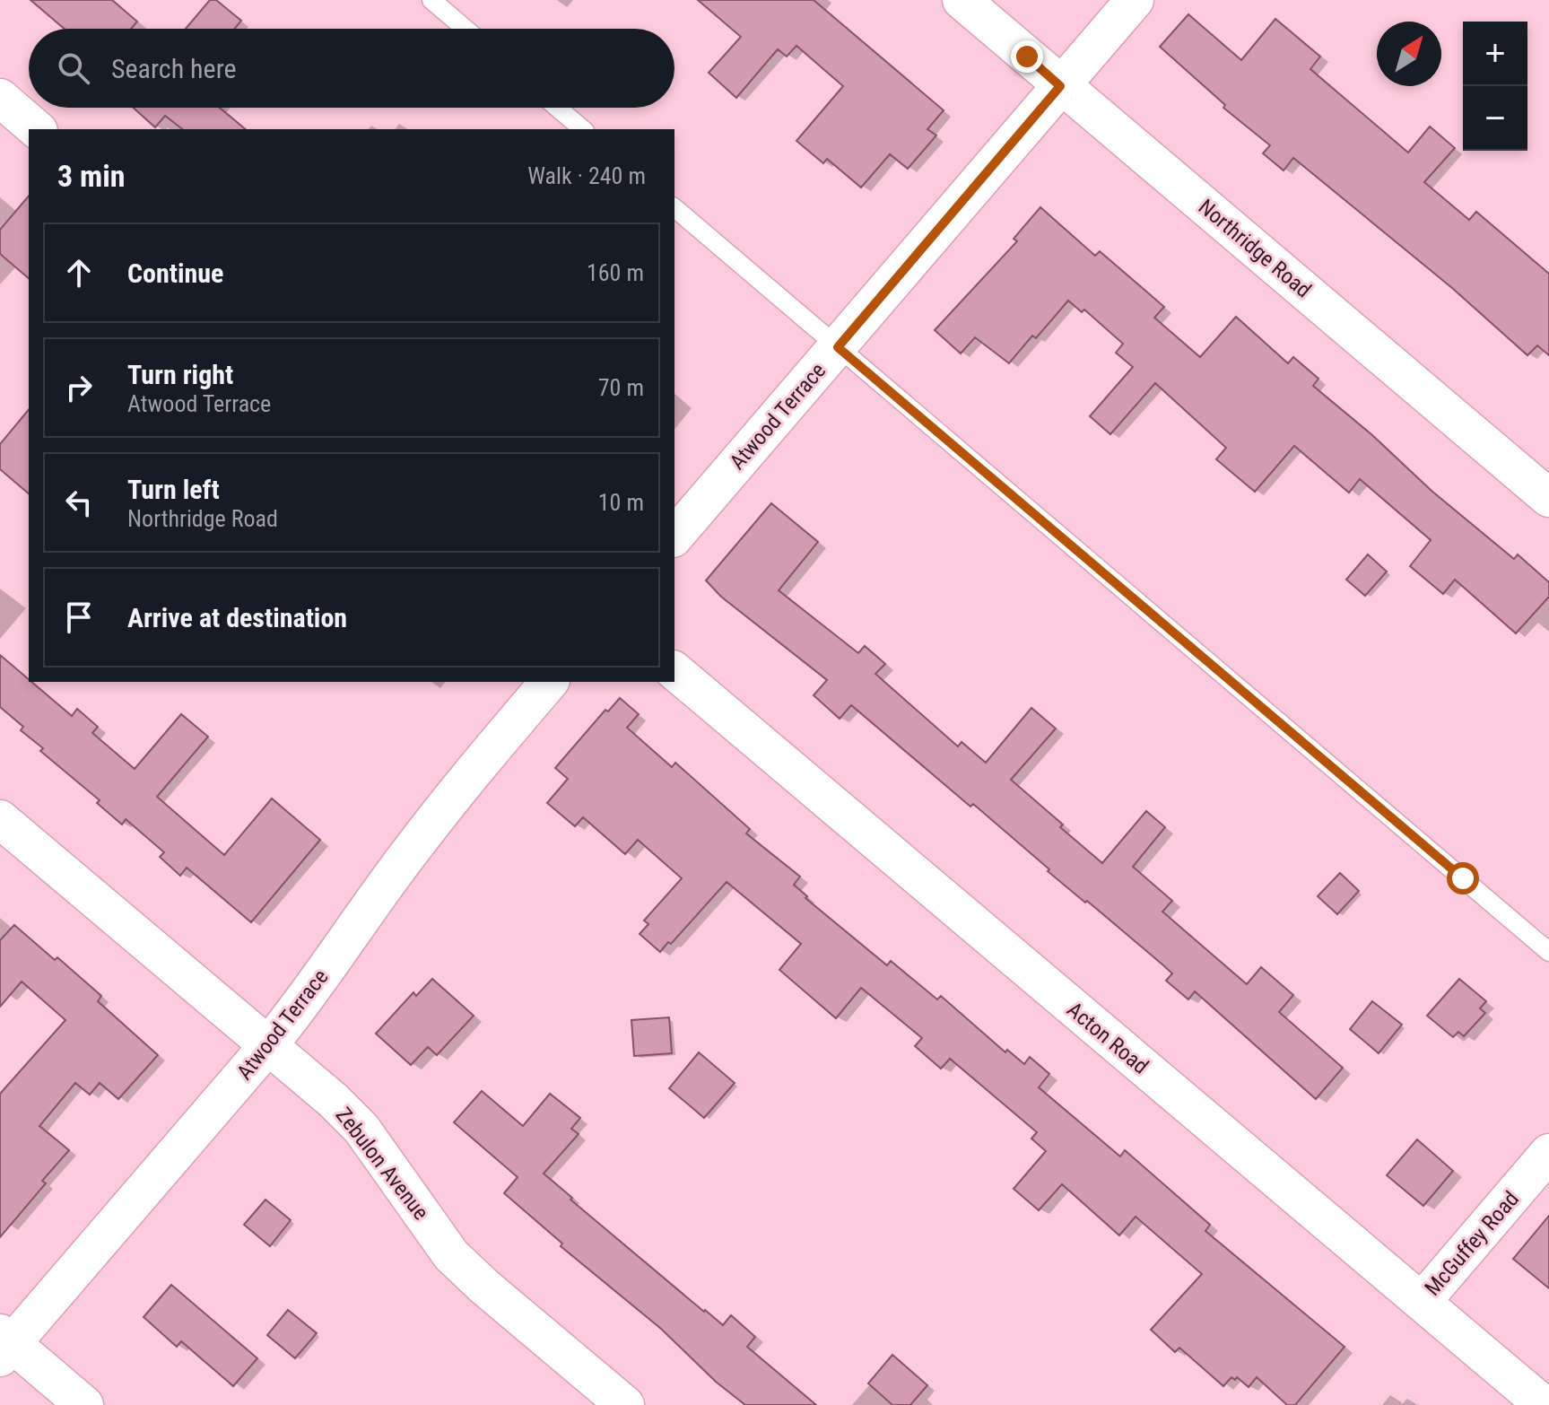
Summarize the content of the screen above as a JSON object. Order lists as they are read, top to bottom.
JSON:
{
  "streets": {
    "street": [
      "Northridge Road",
      "Atwood Terrace",
      "Acton Road",
      "Zebulon Avenue",
      "McGuffey Road"
    ]
  },
  "crossings": [
    ["Northridge Road", "Atwood Terrace"],
    ["Atwood Terrace", "Zebulon Avenue"],
    ["Acton Road", "McGuffey Road"]
  ],
  "north": "top right",
  "page": {
    "map_buttons": ["+", "−"],
    "search": "Search here",
    "heading": ["3 min", "Walk · 240 m"],
    "list": [
      ["Continue", "160 m"],
      ["Turn right", "Atwood Terrace", "70 m"],
      ["Turn left", "Northridge Road", "10 m"],
      "Arrive at destination"
    ]
  }
}
